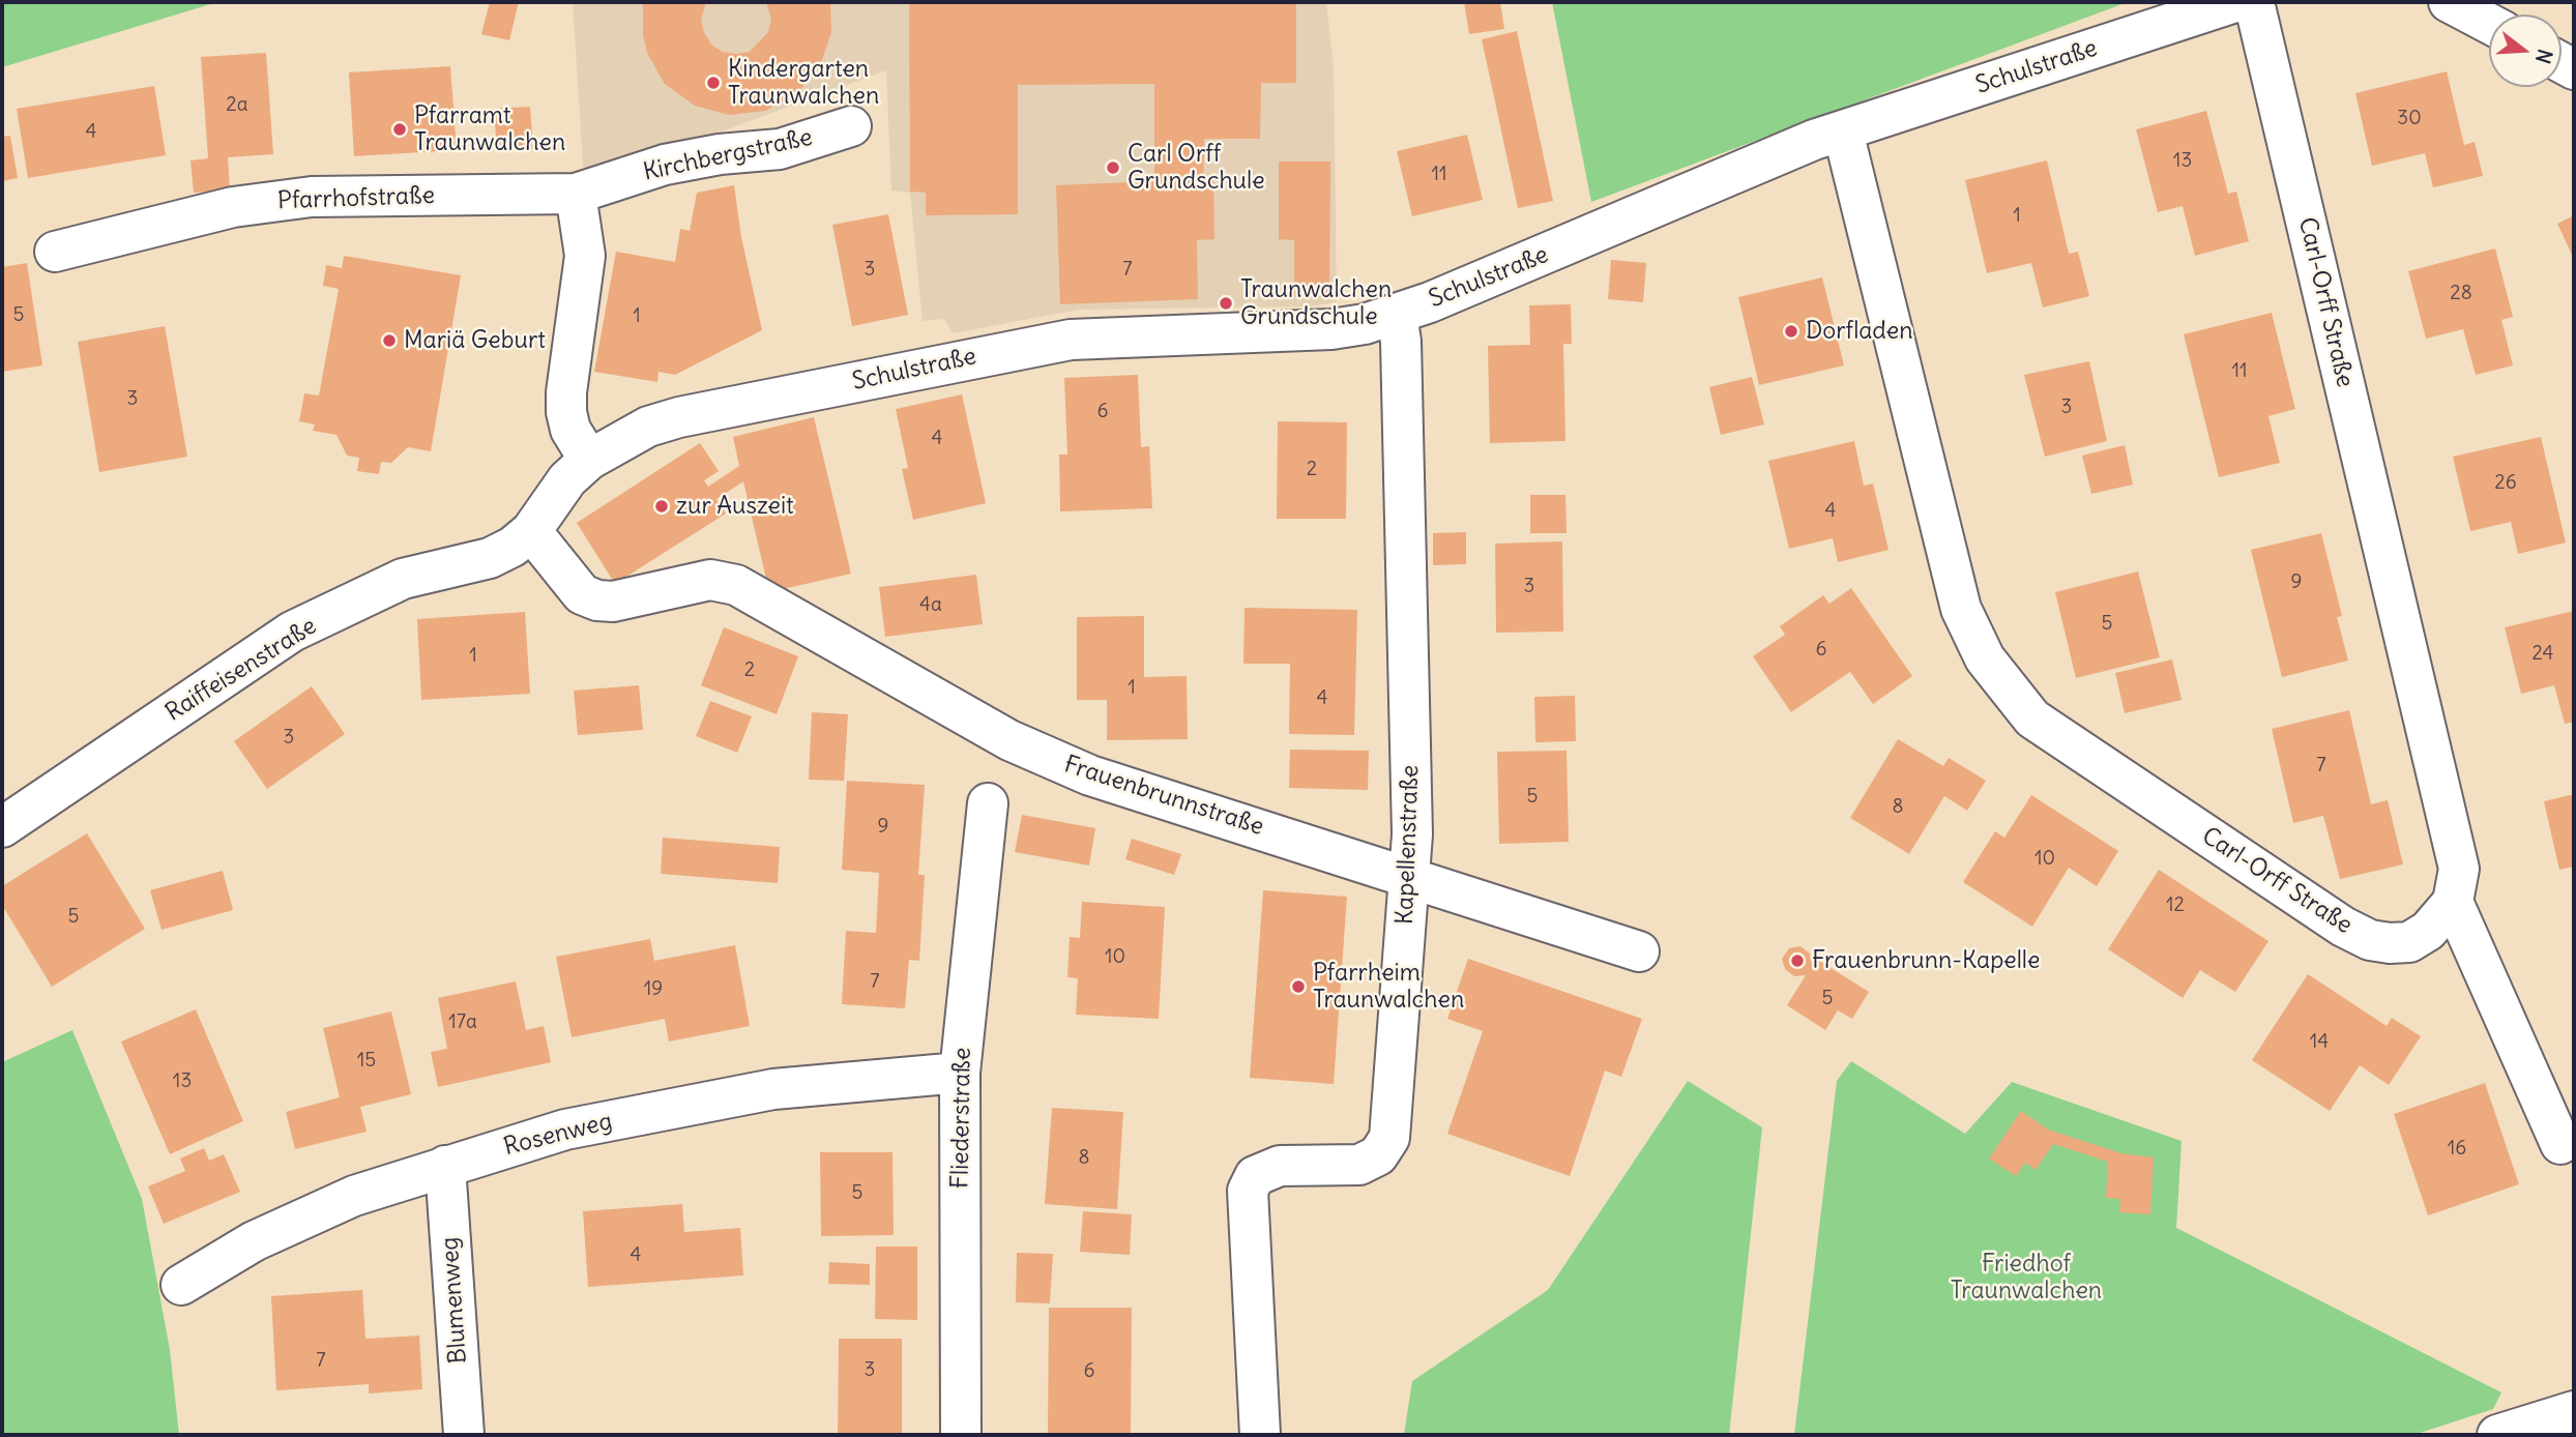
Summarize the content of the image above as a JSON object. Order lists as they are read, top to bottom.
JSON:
{
  "streets": {
    "street": [
      "Schulstraße",
      "Kirchbergstraße",
      "Pfarrhofstraße",
      "Carl-Orff Straße",
      "Raiffeisenstraße",
      "Frauenbrunnstraße",
      "Kapellenstraße",
      "Fliederstraße",
      "Rosenweg",
      "Blumenweg"
    ]
  },
  "crossings": [
    ["Schulstraße", "Carl-Orff Straße"],
    ["Schulstraße", "Raiffeisenstraße"],
    ["Schulstraße", "Kapellenstraße"],
    ["Kirchbergstraße", "Pfarrhofstraße"],
    ["Raiffeisenstraße", "Frauenbrunnstraße"],
    ["Frauenbrunnstraße", "Kapellenstraße"],
    ["Fliederstraße", "Rosenweg"],
    ["Rosenweg", "Blumenweg"]
  ],
  "parks": ["Friedhof Traunwalchen"],
  "places": [
    "Kindergarten Traunwalchen",
    "Pfarramt Traunwalchen",
    "Carl Orff Grundschule",
    "Traunwalchen Grundschule",
    "Dorfladen",
    "Mariä Geburt",
    "zur Auszeit",
    "Frauenbrunn-Kapelle",
    "Pfarrheim Traunwalchen"
  ],
  "house_numbers": [
    "2a",
    "30",
    "4",
    "13",
    "11",
    "1",
    "3",
    "7",
    "28",
    "5",
    "1",
    "11",
    "3",
    "3",
    "6",
    "4",
    "2",
    "26",
    "4",
    "9",
    "3",
    "4a",
    "5",
    "6",
    "24",
    "1",
    "2",
    "1",
    "4",
    "3",
    "7",
    "5",
    "8",
    "9",
    "10",
    "12",
    "5",
    "10",
    "7",
    "19",
    "5",
    "17a",
    "14",
    "15",
    "13",
    "16",
    "8",
    "5",
    "4",
    "7",
    "3",
    "6"
  ],
  "north": "right"
}
